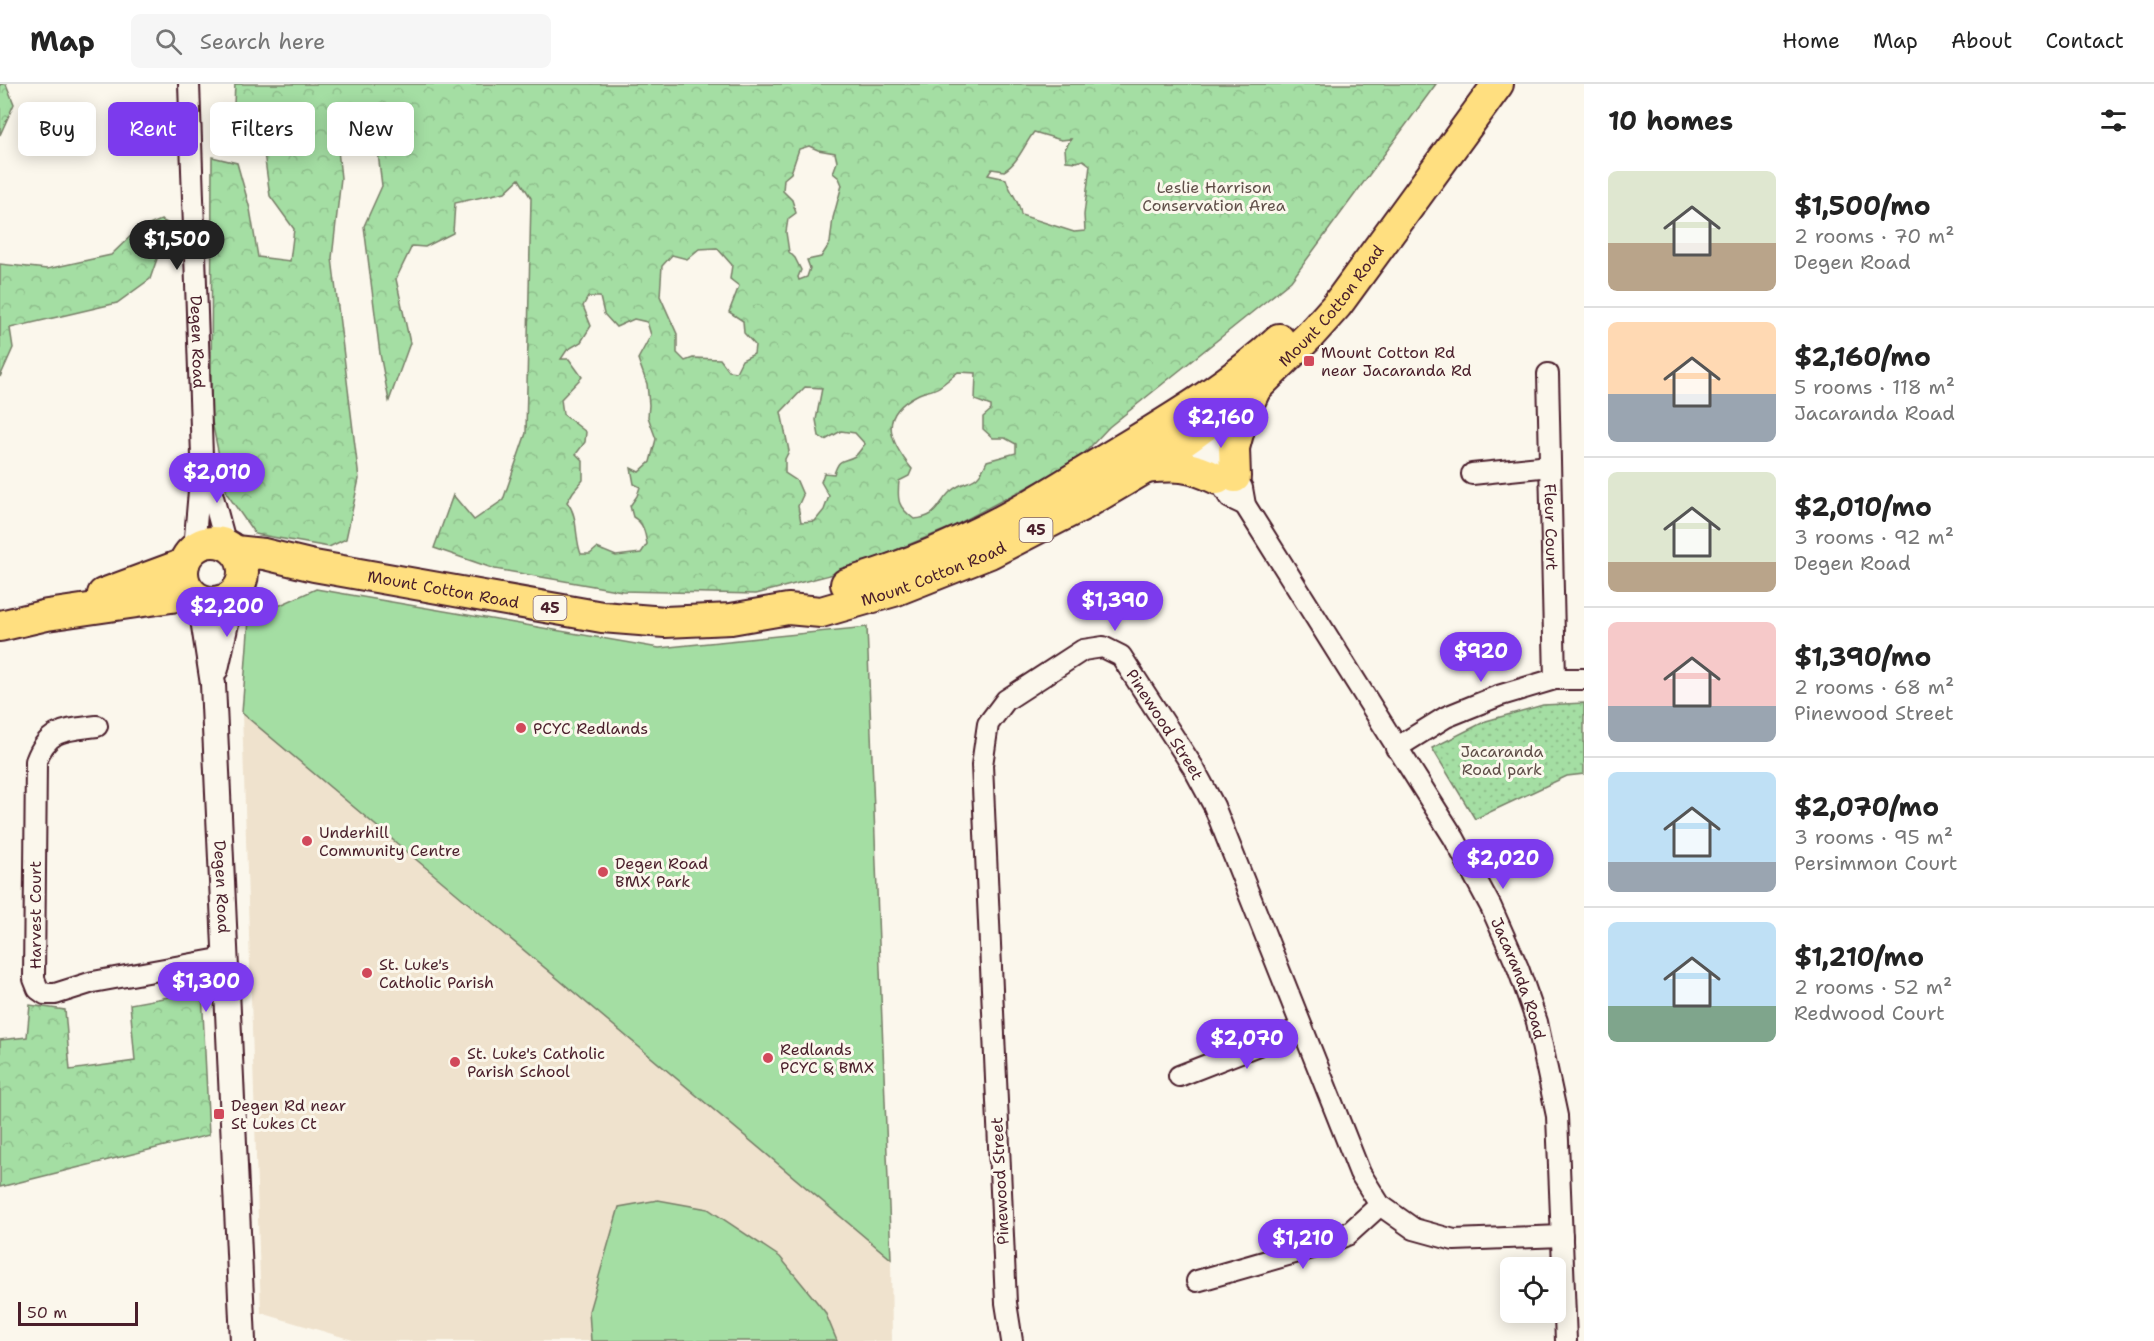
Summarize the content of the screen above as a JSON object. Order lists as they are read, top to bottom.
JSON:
{
  "streets": {
    "main road": ["Mount Cotton Road", "45"],
    "street": [
      "Degen Road",
      "Fleur Court",
      "Pinewood Street",
      "Harvest Court",
      "Jacaranda Road"
    ]
  },
  "crossings": [
    ["Mount Cotton Road", "Degen Road"],
    ["Mount Cotton Road", "45"],
    ["Mount Cotton Road", "Jacaranda Road"],
    ["Degen Road", "45"],
    ["Degen Road", "Harvest Court"],
    ["Pinewood Street", "Jacaranda Road"]
  ],
  "parks": ["Leslie Harrison Conservation Area", "Jacaranda Road park"],
  "places": {
    "transit": ["Mount Cotton Rd near Jacaranda Rd", "Degen Rd near St Lukes Ct"],
    "other": [
      "PCYC Redlands",
      "Underhill Community Centre",
      "Degen Road BMX Park",
      "St. Luke's Catholic Parish",
      "Redlands PCYC & BMX",
      "St. Luke's Catholic Parish School"
    ]
  },
  "scale_bar": "50 m",
  "page": {
    "header": "Map",
    "search": "Search here",
    "nav": [
      "Home",
      "Map",
      "About",
      "Contact"
    ],
    "heading": "10 homes",
    "chip": [
      "Buy",
      "Rent",
      "Filters",
      "New"
    ],
    "list": [
      {
        "name": "$1,500/mo",
        "note": "2 rooms · 70 m² · Degen Road"
      },
      {
        "name": "$2,160/mo",
        "note": "5 rooms · 118 m² · Jacaranda Road"
      },
      {
        "name": "$2,010/mo",
        "note": "3 rooms · 92 m² · Degen Road"
      },
      {
        "name": "$1,390/mo",
        "note": "2 rooms · 68 m² · Pinewood Street"
      },
      {
        "name": "$2,070/mo",
        "note": "3 rooms · 95 m² · Persimmon Court"
      },
      {
        "name": "$1,210/mo",
        "note": "2 rooms · 52 m² · Redwood Court"
      }
    ],
    "price": [
      "$1,500",
      "$2,160",
      "$2,010",
      "$1,390",
      "$2,200",
      "$920",
      "$2,020",
      "$1,300",
      "$2,070",
      "$1,210"
    ],
    "scale": "50 m"
  }
}
